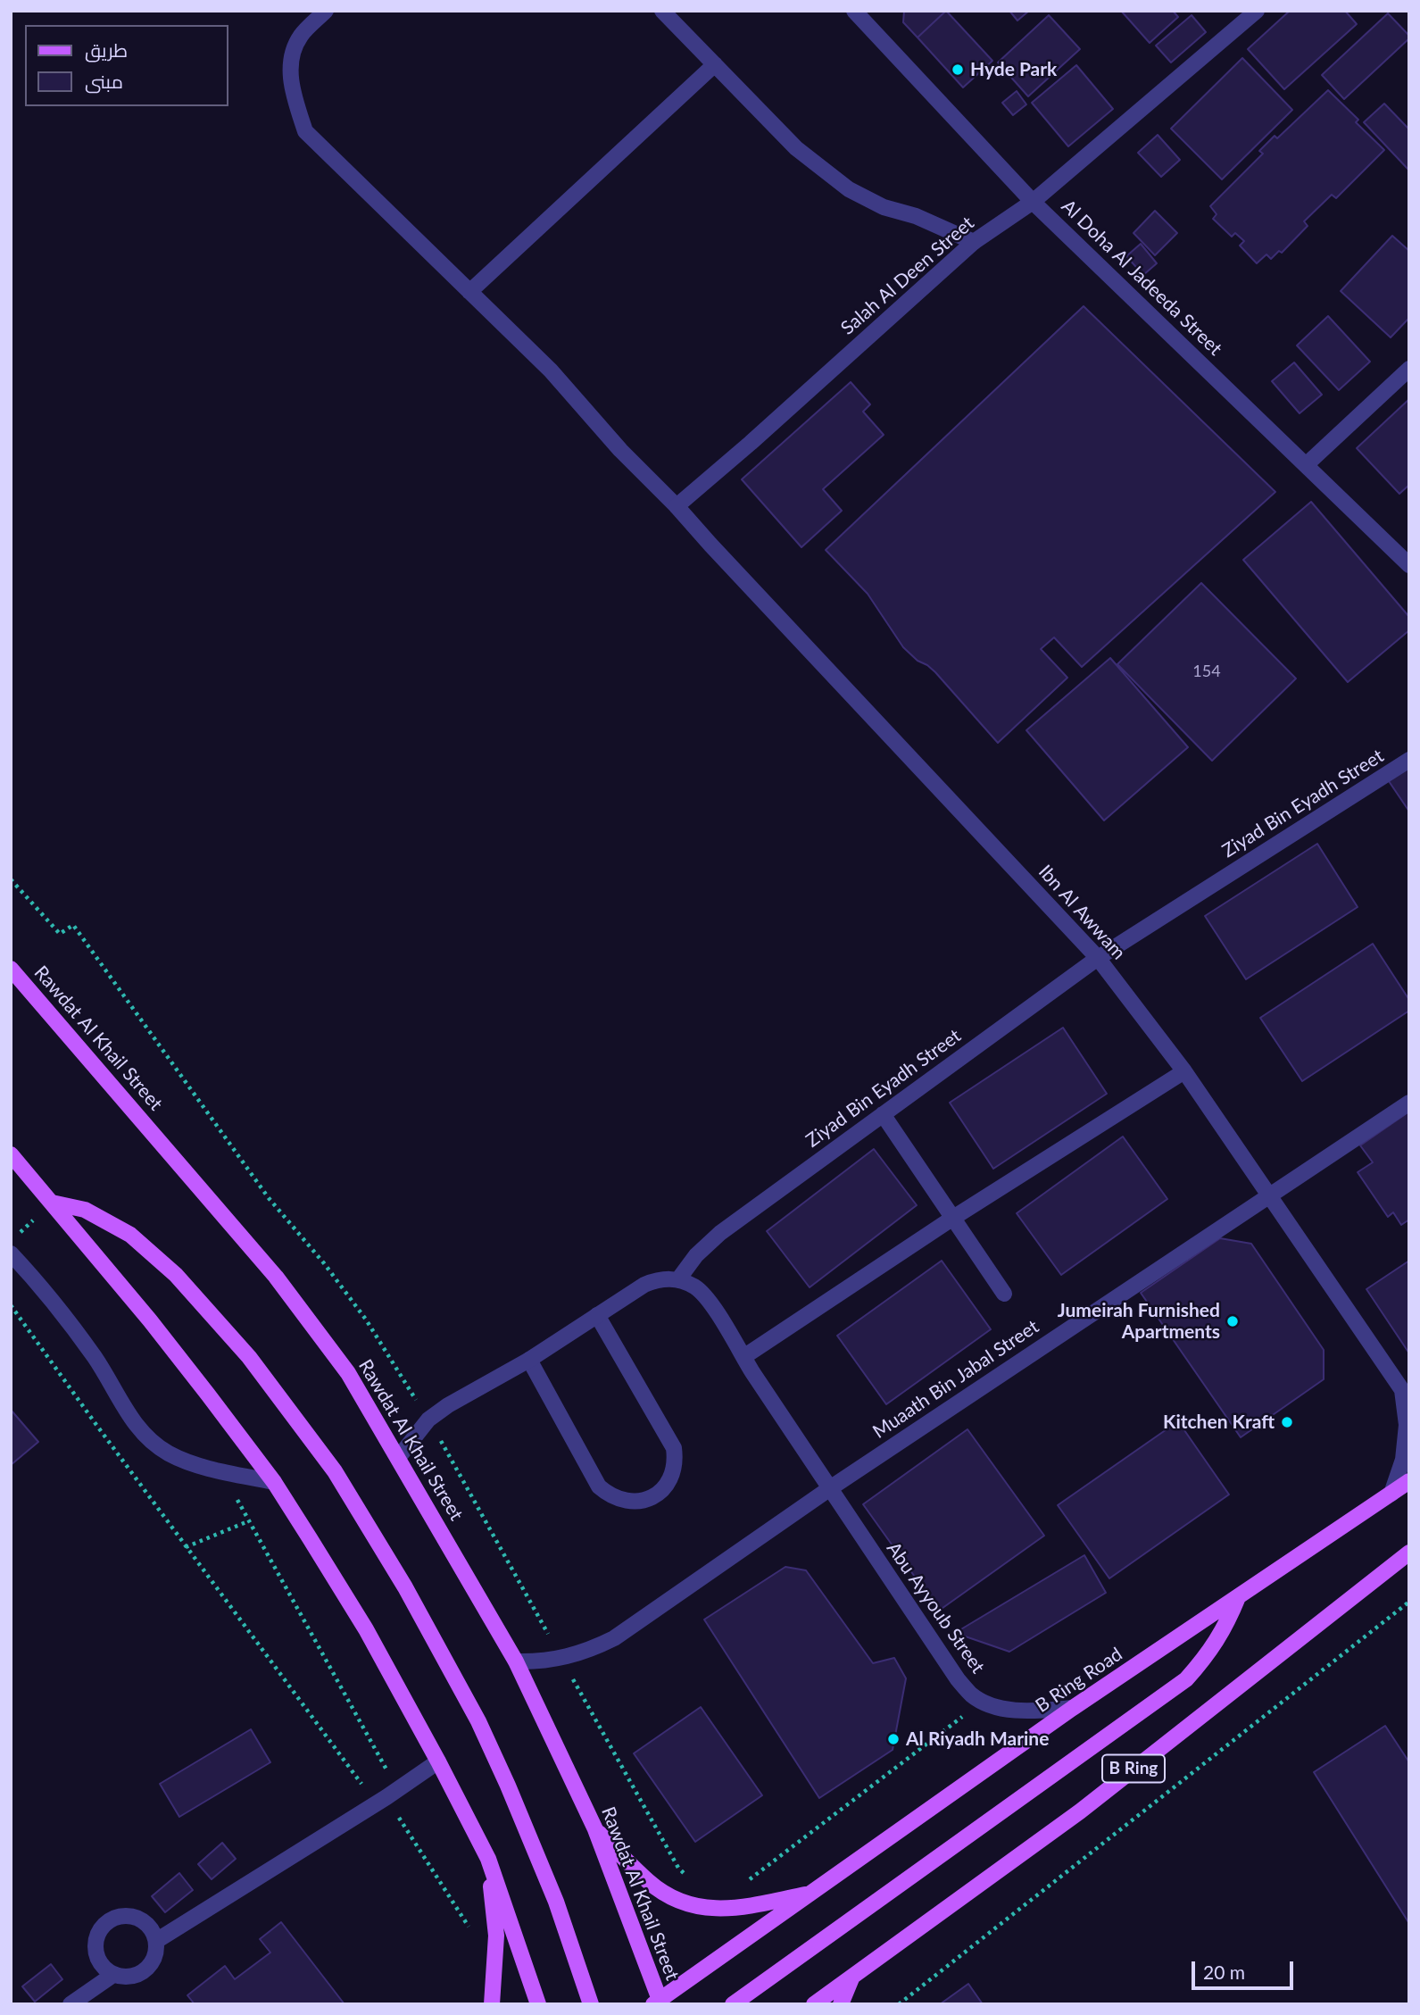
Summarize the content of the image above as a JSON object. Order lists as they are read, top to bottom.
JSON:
{
  "streets": {
    "main road": ["Rawdat Al Khail Street", "B Ring Road", "B Ring"],
    "street": [
      "Salah Al Deen Street",
      "Al Doha Al Jadeeda Street",
      "Ziyad Bin Eyadh Street",
      "Ibn Al Awwam",
      "Muaath Bin Jabal Street",
      "Abu Ayyoub Street"
    ]
  },
  "crossings": [
    ["Salah Al Deen Street", "Al Doha Al Jadeeda Street"],
    ["Salah Al Deen Street", "Ibn Al Awwam"],
    ["Ziyad Bin Eyadh Street", "Ibn Al Awwam"],
    ["Ziyad Bin Eyadh Street", "Abu Ayyoub Street"],
    ["Ibn Al Awwam", "Muaath Bin Jabal Street"],
    ["Ibn Al Awwam", "B Ring Road"],
    ["Rawdat Al Khail Street", "Muaath Bin Jabal Street"],
    ["Rawdat Al Khail Street", "B Ring Road"],
    ["Muaath Bin Jabal Street", "Abu Ayyoub Street"],
    ["Abu Ayyoub Street", "B Ring Road"]
  ],
  "places": [
    "Hyde Park",
    "Jumeirah Furnished Apartments",
    "Kitchen Kraft",
    "Al Riyadh Marine"
  ],
  "house_numbers": ["154"],
  "legend": ["طريق", "مبنى"],
  "scale_bar": "20 m"
}
